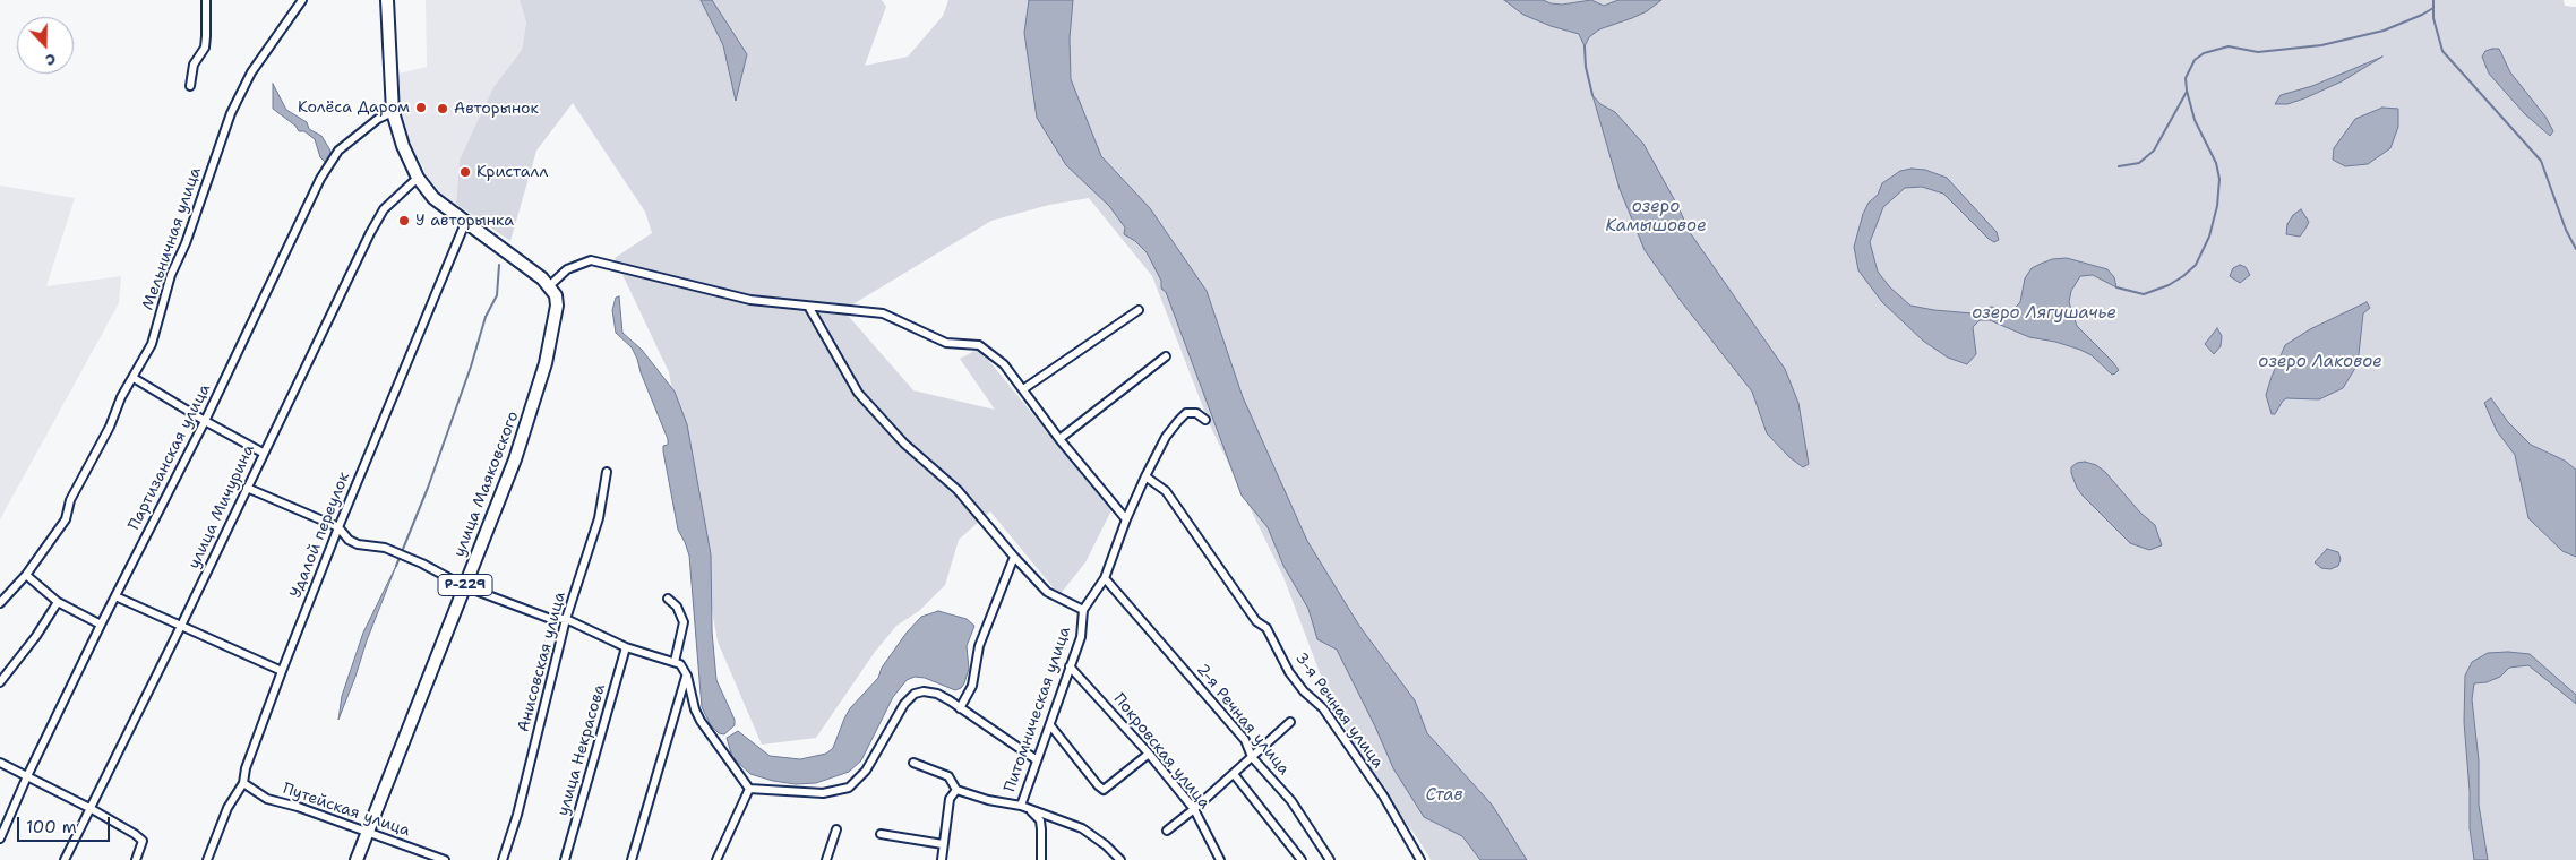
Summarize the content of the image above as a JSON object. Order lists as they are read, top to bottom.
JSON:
{
  "streets": {
    "main road": ["улица Маяковского", "Р-229"],
    "street": [
      "Мельничная улица",
      "Партизанская улица",
      "улица Мичурина",
      "Удалой переулок",
      "Анисовская улица",
      "Питомническая улица",
      "3-я Речная улица",
      "2-я Речная улица",
      "улица Некрасова",
      "Покровская улица",
      "Путейская улица"
    ]
  },
  "crossings": [
    ["Партизанская улица", "Р-229"],
    ["улица Маяковского", "Р-229"],
    ["улица Маяковского", "Путейская улица"],
    ["улица Мичурина", "Р-229"],
    ["Удалой переулок", "Р-229"],
    ["Удалой переулок", "Путейская улица"],
    ["Питомническая улица", "3-я Речная улица"],
    ["Питомническая улица", "2-я Речная улица"],
    ["Питомническая улица", "Покровская улица"]
  ],
  "water": [
    "озеро Камышовое",
    "озеро Лягушачье",
    "озеро Лаковое",
    "Став"
  ],
  "places": [
    "Колёса Даром",
    "Авторынок",
    "Кристалл",
    "У авторынка"
  ],
  "scale_bar": "100 m",
  "north": "bottom"
}
